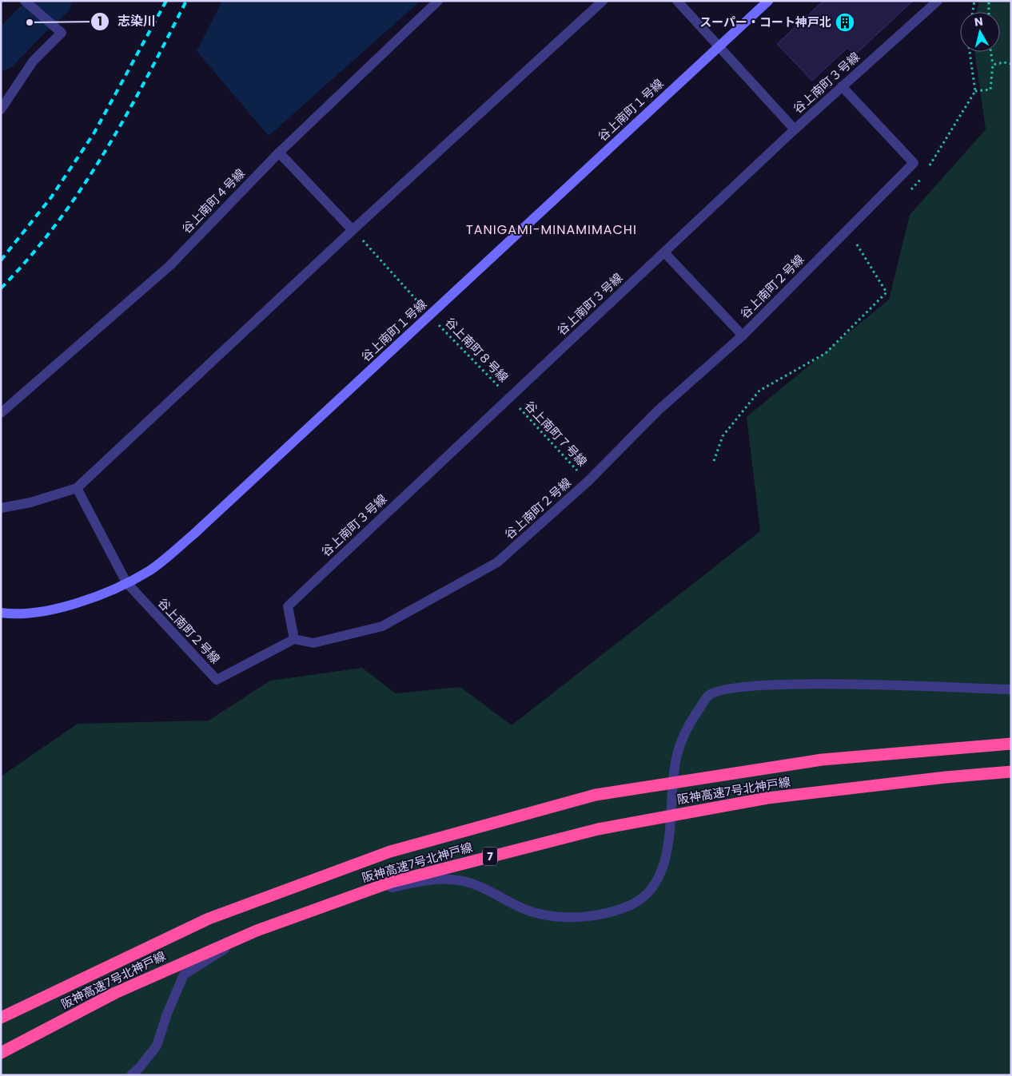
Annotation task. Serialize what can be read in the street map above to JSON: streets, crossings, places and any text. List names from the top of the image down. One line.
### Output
{"streets":{"highway":["阪神高速7号北神戸線","7"],"street":["谷上南町３号線","谷上南町１号線","谷上南町４号線","谷上南町２号線"],"path":["谷上南町８号線","谷上南町７号線"]},"crossings":[["谷上南町３号線","谷上南町２号線"],["谷上南町３号線","谷上南町８号線"],["谷上南町３号線","谷上南町７号線"],["谷上南町１号線","谷上南町２号線"],["谷上南町１号線","谷上南町８号線"],["谷上南町２号線","谷上南町７号線"],["谷上南町８号線","谷上南町７号線"]],"districts":["TANIGAMI-MINAMIMACHI"],"places":{"other":["志染川"],"building":["スーパー・コート神戸北"]},"north":"top"}
